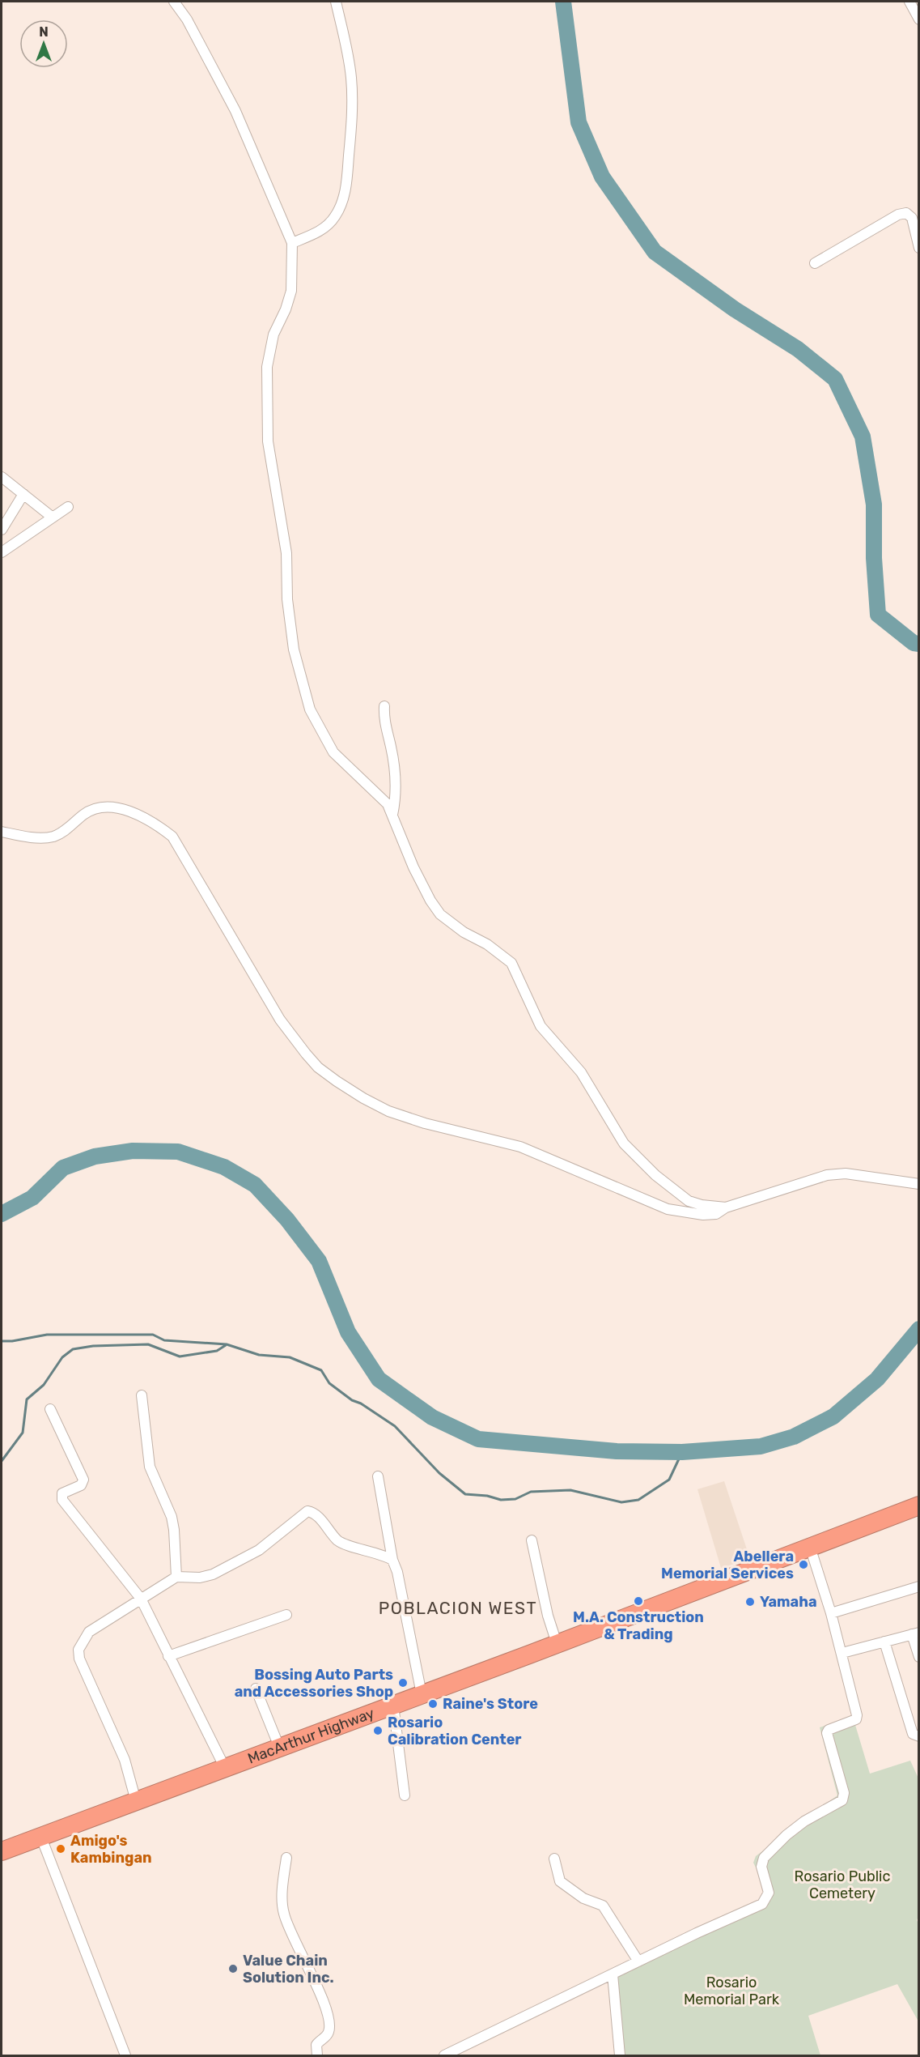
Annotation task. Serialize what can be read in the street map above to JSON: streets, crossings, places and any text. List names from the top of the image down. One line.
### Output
{"streets":{"highway":["MacArthur Highway"]},"districts":["POBLACION WEST"],"parks":["Rosario Public Cemetery","Rosario Memorial Park"],"places":["Abellera Memorial Services","M.A. Construction & Trading","Yamaha","Bossing Auto Parts and Accessories Shop","Raine's Store","Rosario Calibration Center","Amigo's Kambingan","Value Chain Solution Inc."],"north":"top"}
